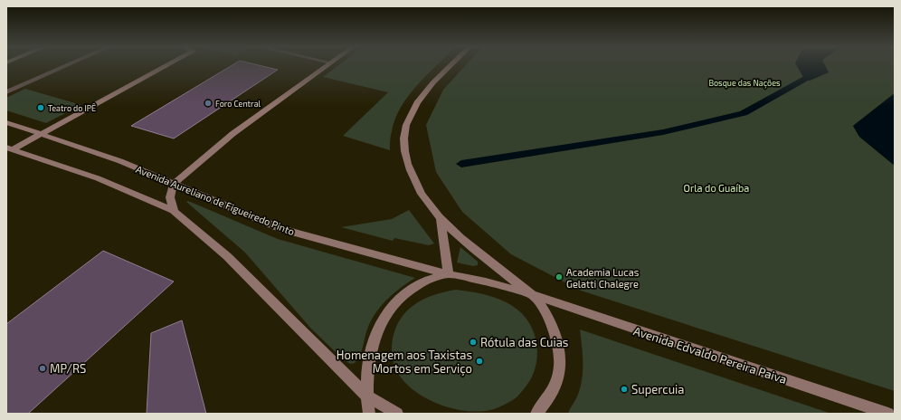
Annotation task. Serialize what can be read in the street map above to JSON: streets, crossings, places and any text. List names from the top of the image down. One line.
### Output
{"streets":{"main road":["Avenida Aureliano de Figueiredo Pinto","Avenida Edvaldo Pereira Paiva"]},"crossings":[["Avenida Aureliano de Figueiredo Pinto","Avenida Edvaldo Pereira Paiva"]],"parks":["Bosque das Nações","Orla do Guaíba"],"places":["Foro Central","Teatro do IPÊ","Academia Lucas Gelatti Chalegre","Rótula das Cuias","Homenagem aos Taxistas Mortos em Serviço","MP/RS","Supercuia"]}
